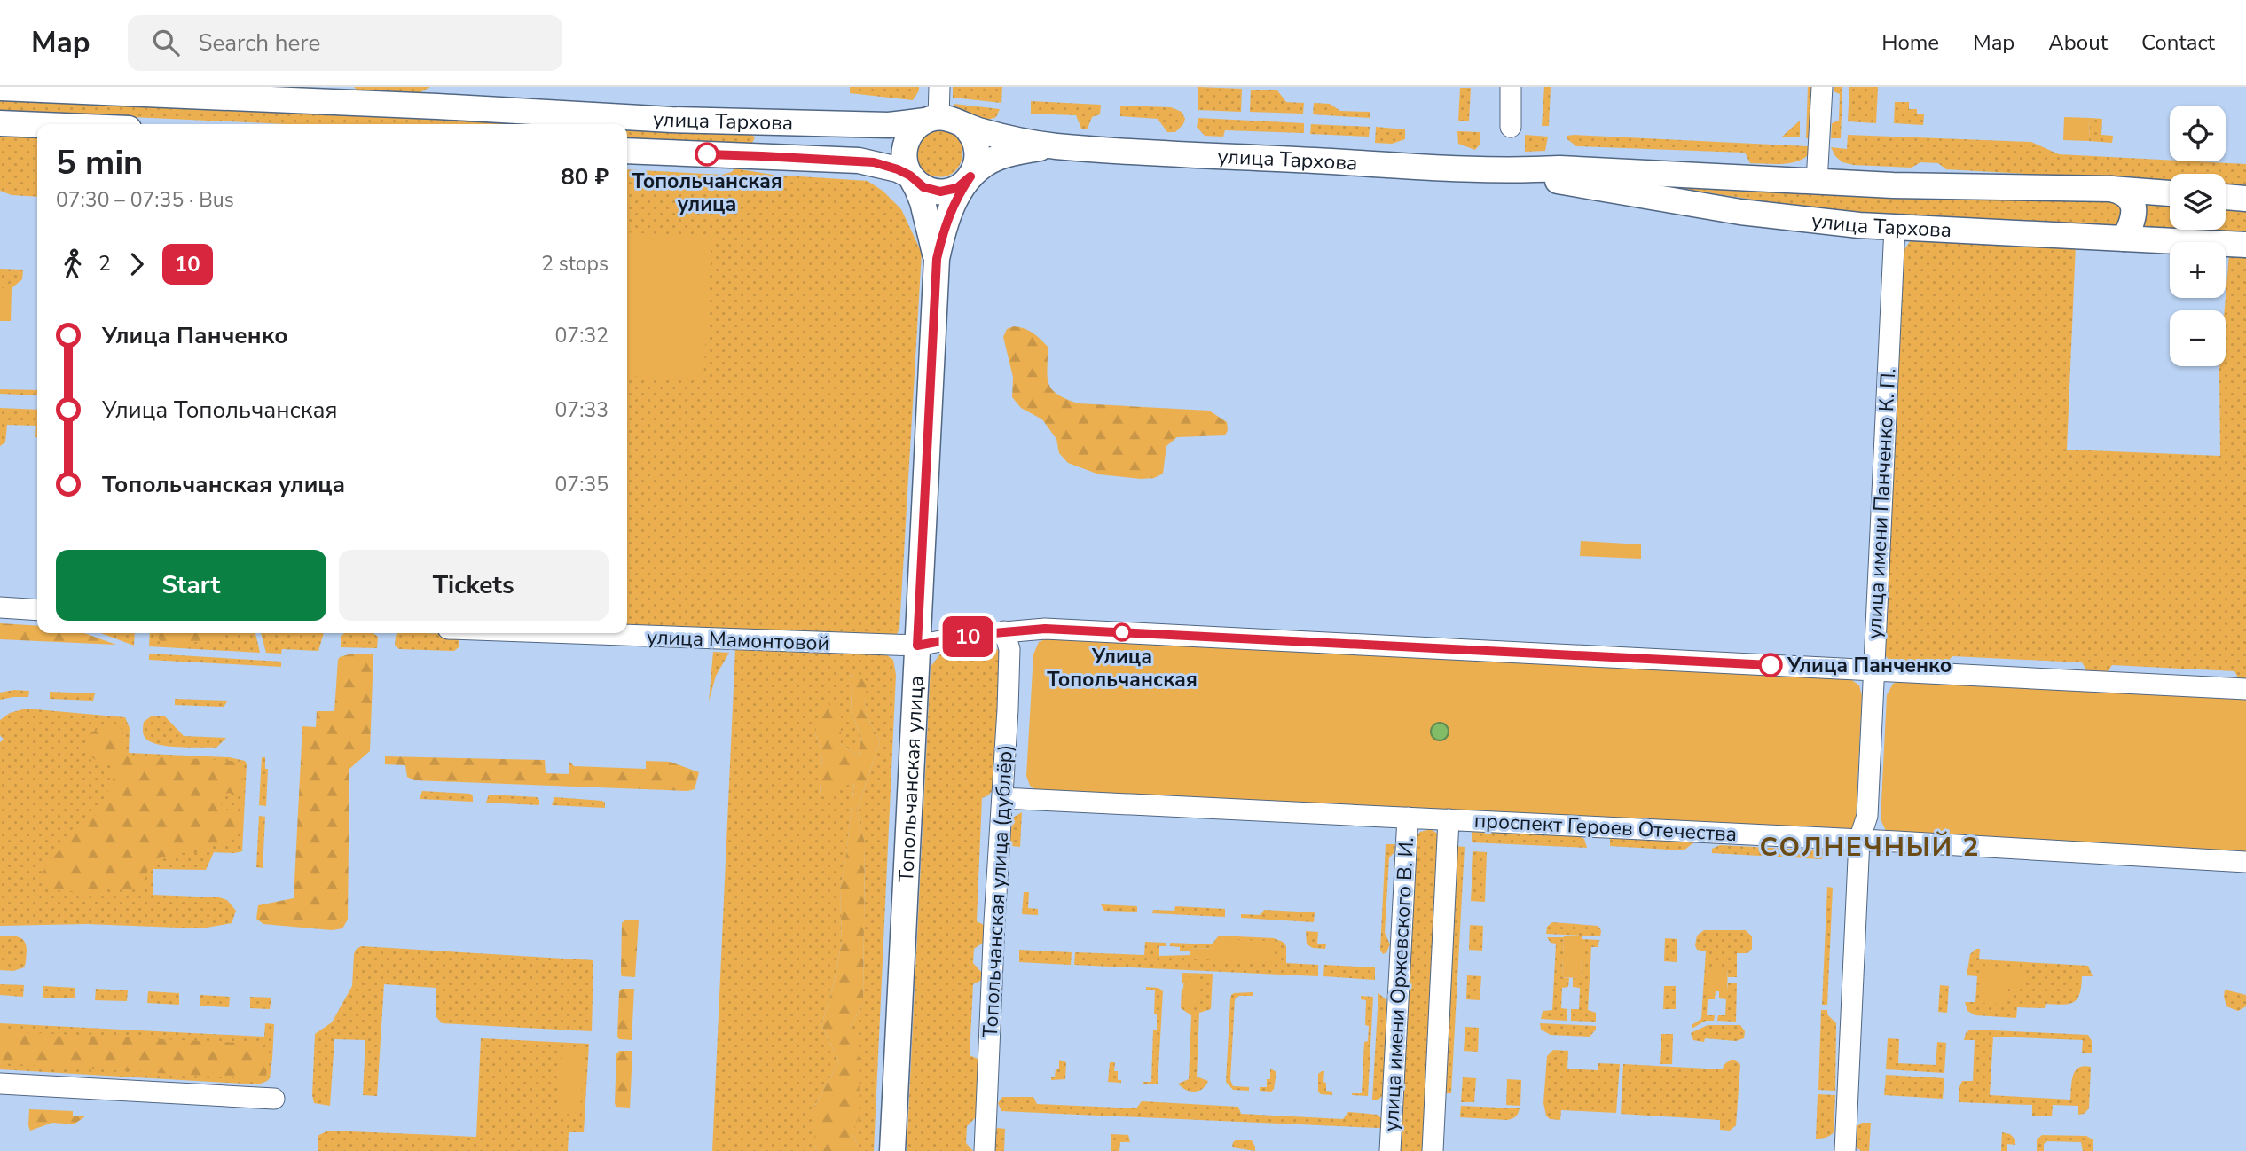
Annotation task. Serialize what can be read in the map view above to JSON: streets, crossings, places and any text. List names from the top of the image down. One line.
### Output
{"streets":{"main road":["улица Тархова","Топольчанская улица"],"street":["улица имени Панченко К. П.","улица Мамонтовой","проспект Героев Отечества","Топольчанская улица (дублёр)","улица имени Оржевского В. И."]},"crossings":[["улица Тархова","улица имени Панченко К. П."],["улица Тархова","Топольчанская улица"],["улица имени Панченко К. П.","проспект Героев Отечества"],["улица Мамонтовой","Топольчанская улица"],["проспект Героев Отечества","Топольчанская улица (дублёр)"],["проспект Героев Отечества","улица имени Оржевского В. И."]],"districts":["СОЛНЕЧНЫЙ 2"],"places":["Топольчанская улица","Улица Топольчанская","Улица Панченко"],"lines":["bus line 10"],"page":{"header":"Map","search":"Search here","nav":["Home","Map","About","Contact"],"on_map":"10","map_buttons":["+","−"],"heading":["5 min","07:30 – 07:35 · Bus","80 ₽"],"legs":["2","10","2 stops"],"list":[{"name":"Улица Панченко","value":"07:32"},{"name":"Улица Топольчанская","value":"07:33"},{"name":"Топольчанская улица","value":"07:35"}],"buttons":["Start","Tickets"]}}
